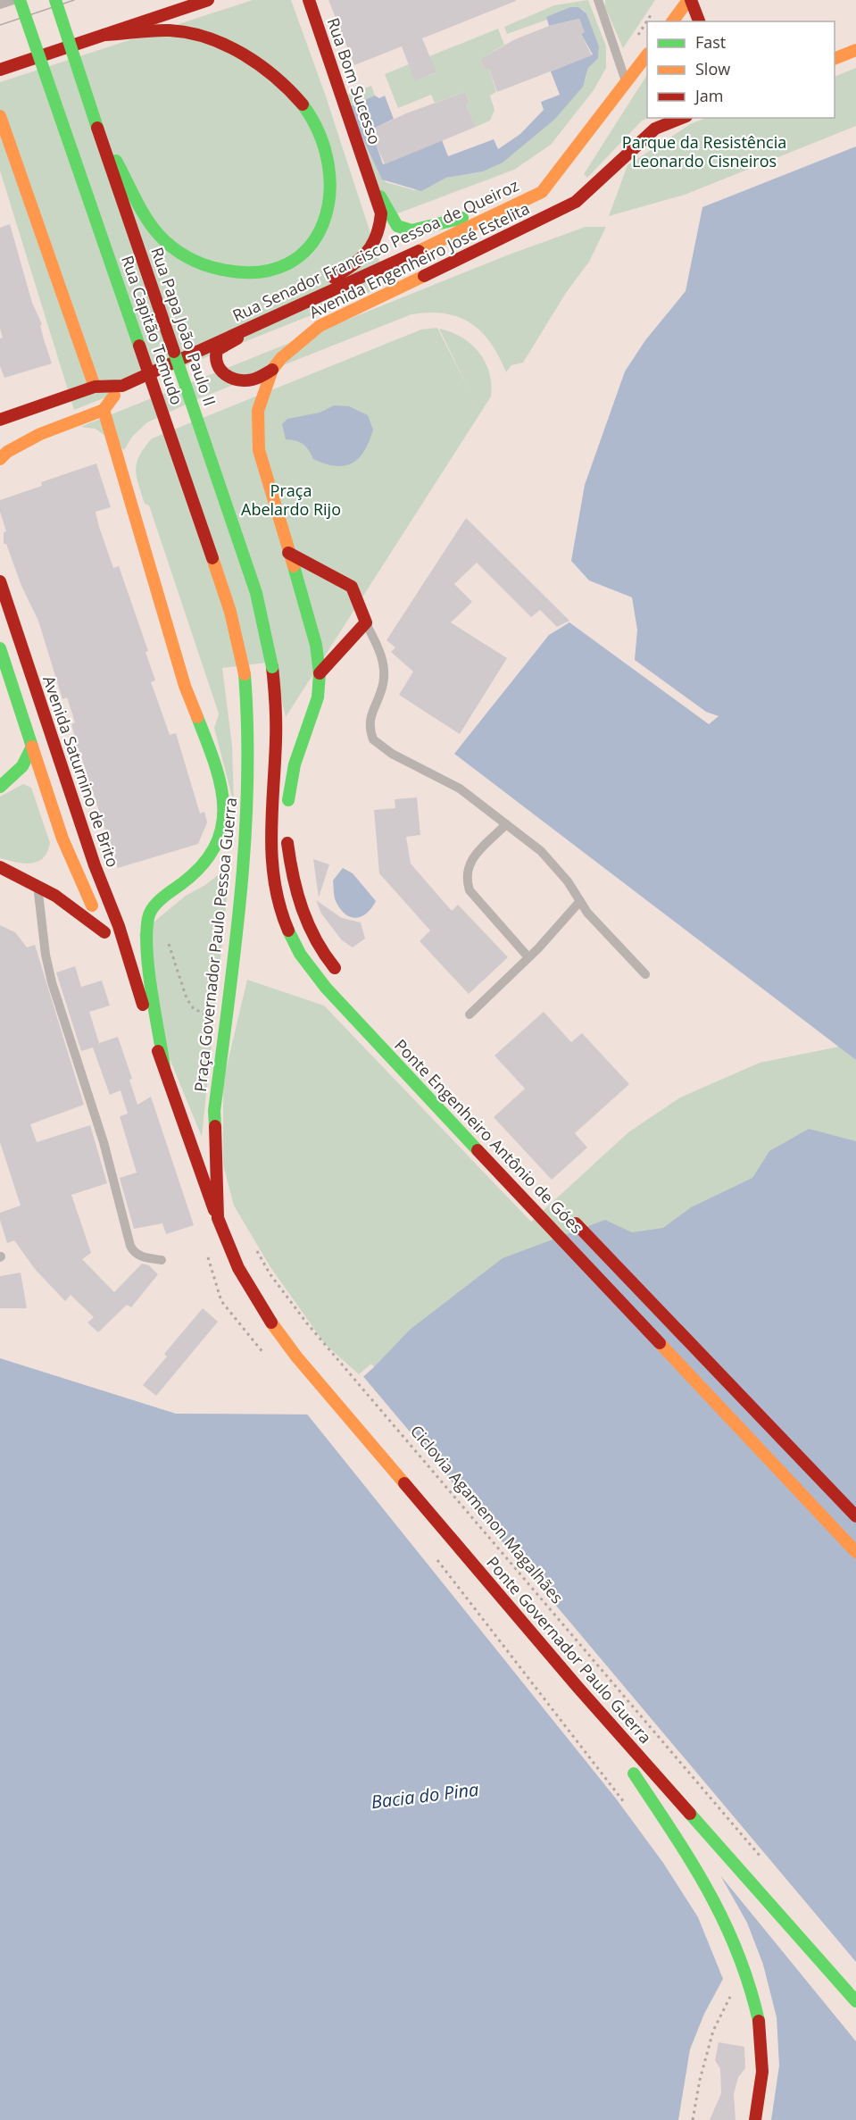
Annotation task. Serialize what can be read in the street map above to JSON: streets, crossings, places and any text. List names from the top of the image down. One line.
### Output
{"streets":{"main road":["Rua Bom Sucesso","Rua Senador Francisco Pessoa de Queiroz","Avenida Engenheiro José Estelita","Rua Papa João Paulo II","Rua Capitão Temudo","Avenida Saturnino de Brito","Praça Governador Paulo Pessoa Guerra","Ponte Engenheiro Antônio de Góes","Ponte Governador Paulo Guerra"],"path":["Ciclovia Agamenon Magalhães"]},"crossings":[["Rua Bom Sucesso","Rua Senador Francisco Pessoa de Queiroz"],["Avenida Engenheiro José Estelita","Ponte Engenheiro Antônio de Góes"],["Rua Papa João Paulo II","Ponte Engenheiro Antônio de Góes"],["Rua Capitão Temudo","Praça Governador Paulo Pessoa Guerra"],["Avenida Saturnino de Brito","Praça Governador Paulo Pessoa Guerra"],["Avenida Saturnino de Brito","Ponte Governador Paulo Guerra"]],"water":["Bacia do Pina"],"parks":["Parque da Resistência Leonardo Cisneiros","Praça Abelardo Rijo"],"legend":["Fast","Slow","Jam"]}
